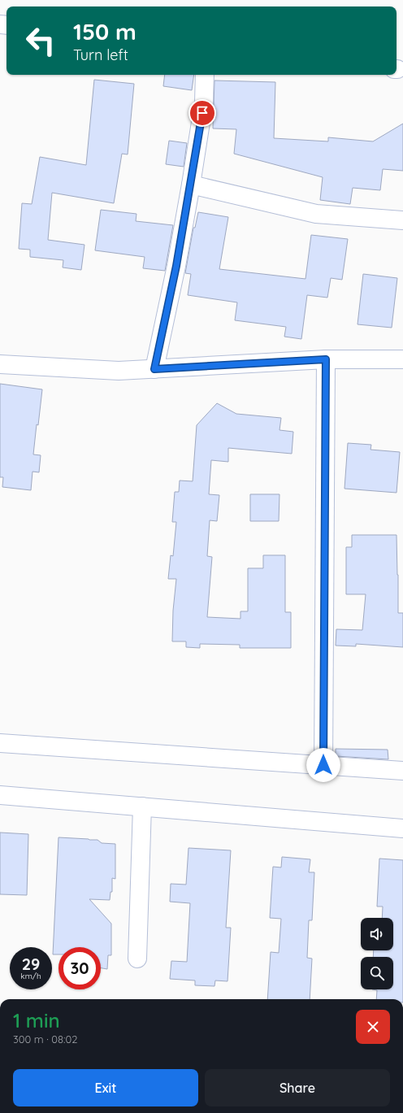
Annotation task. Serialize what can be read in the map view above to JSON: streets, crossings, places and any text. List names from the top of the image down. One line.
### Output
{"page":{"turn":["150 m","Turn left"],"speed":"29 km/h","limit":"30","heading":["1 min","300 m · 08:02"],"buttons":["Exit","Share"]}}
